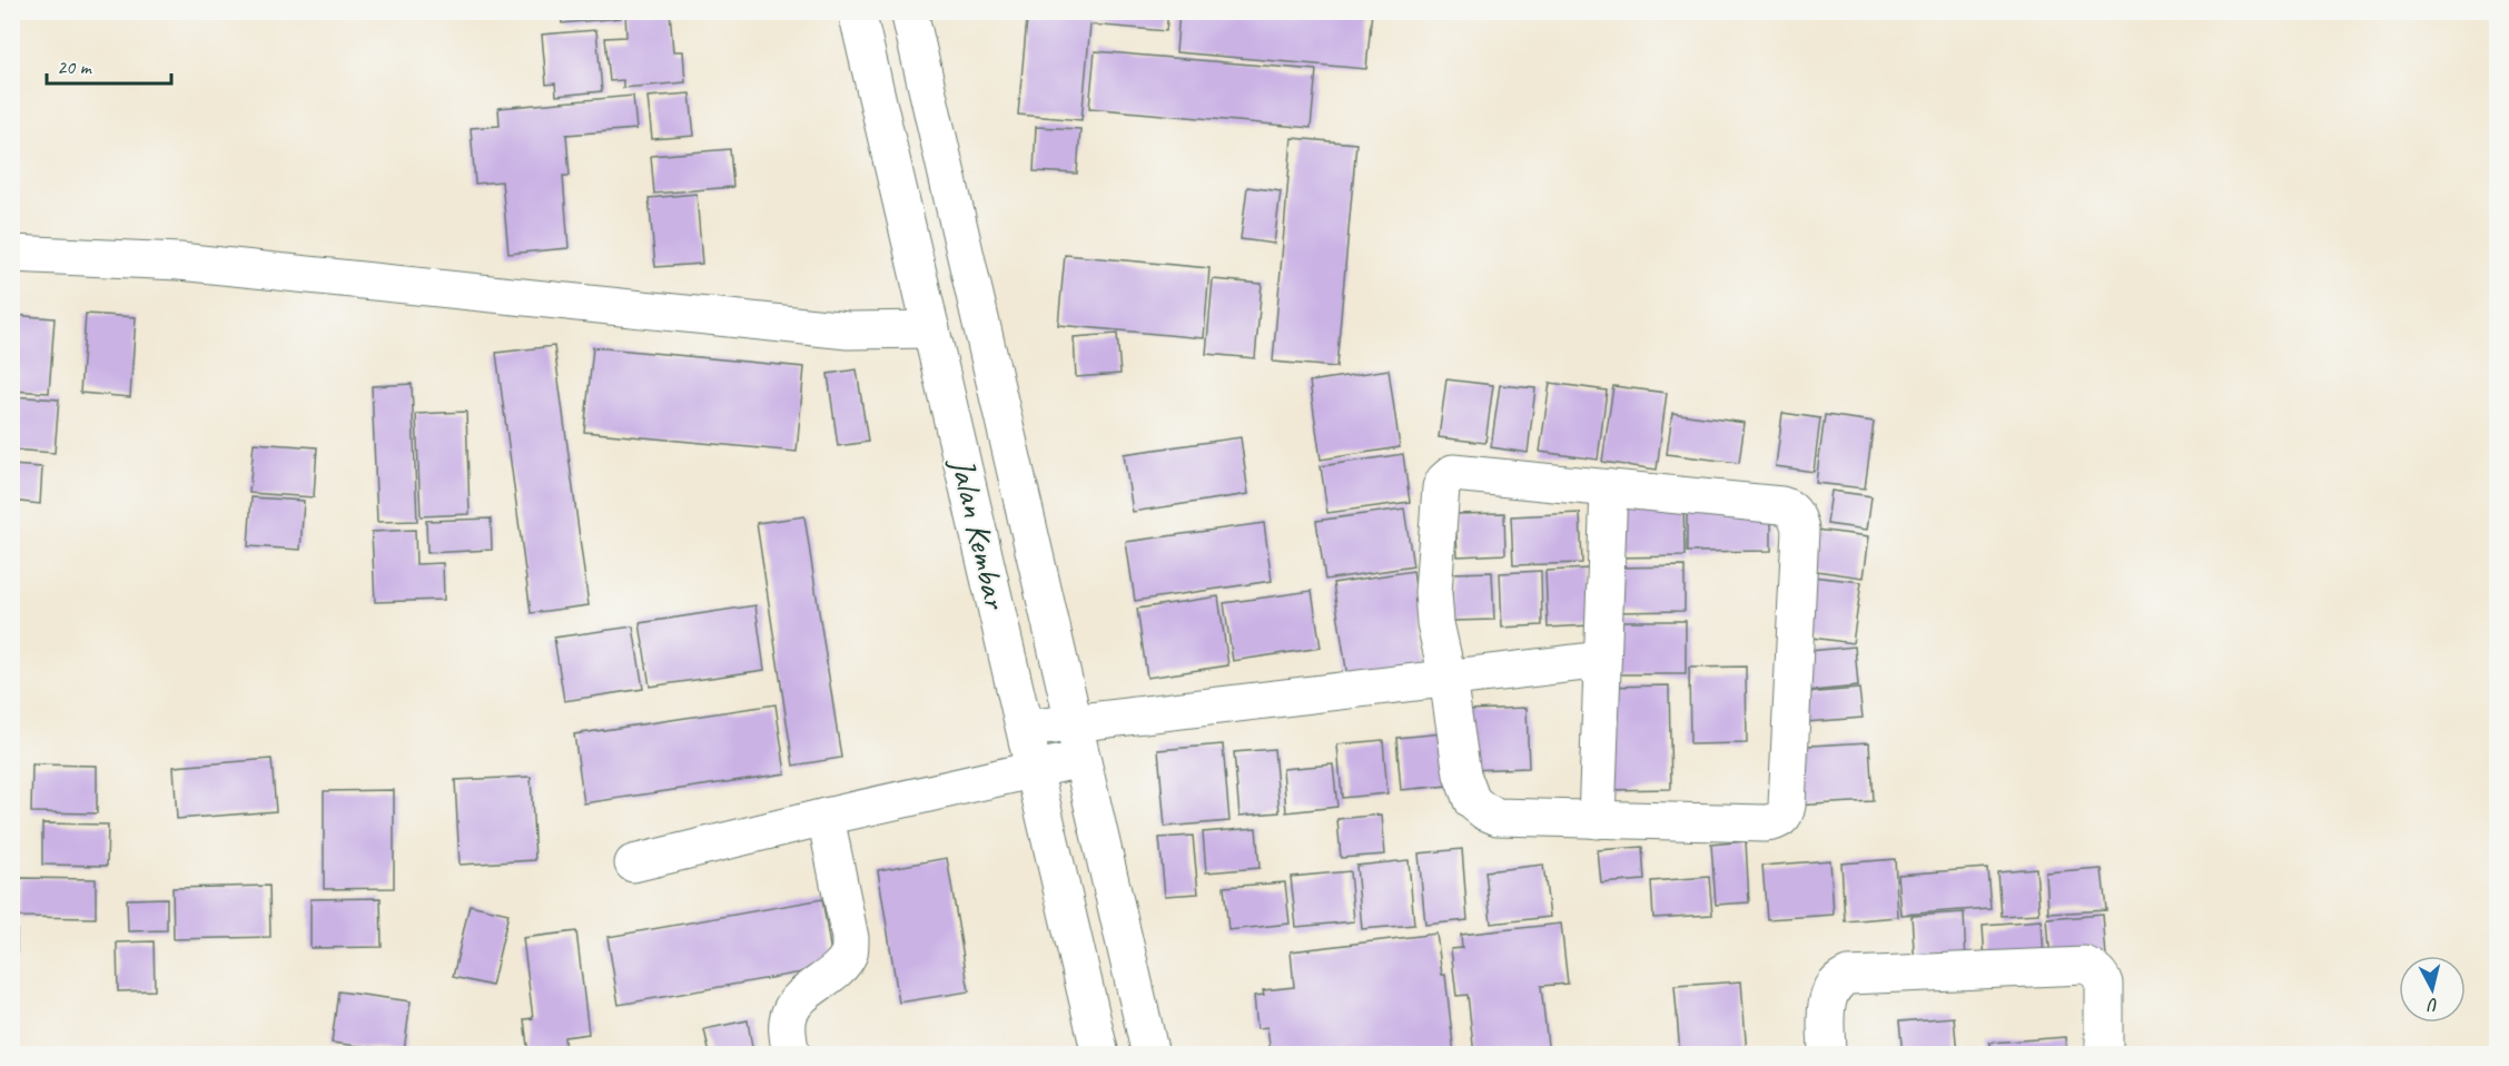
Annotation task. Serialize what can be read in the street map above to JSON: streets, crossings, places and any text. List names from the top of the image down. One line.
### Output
{"streets":{"street":["Jalan Kembar"]},"scale_bar":"20 m","north":"bottom"}
